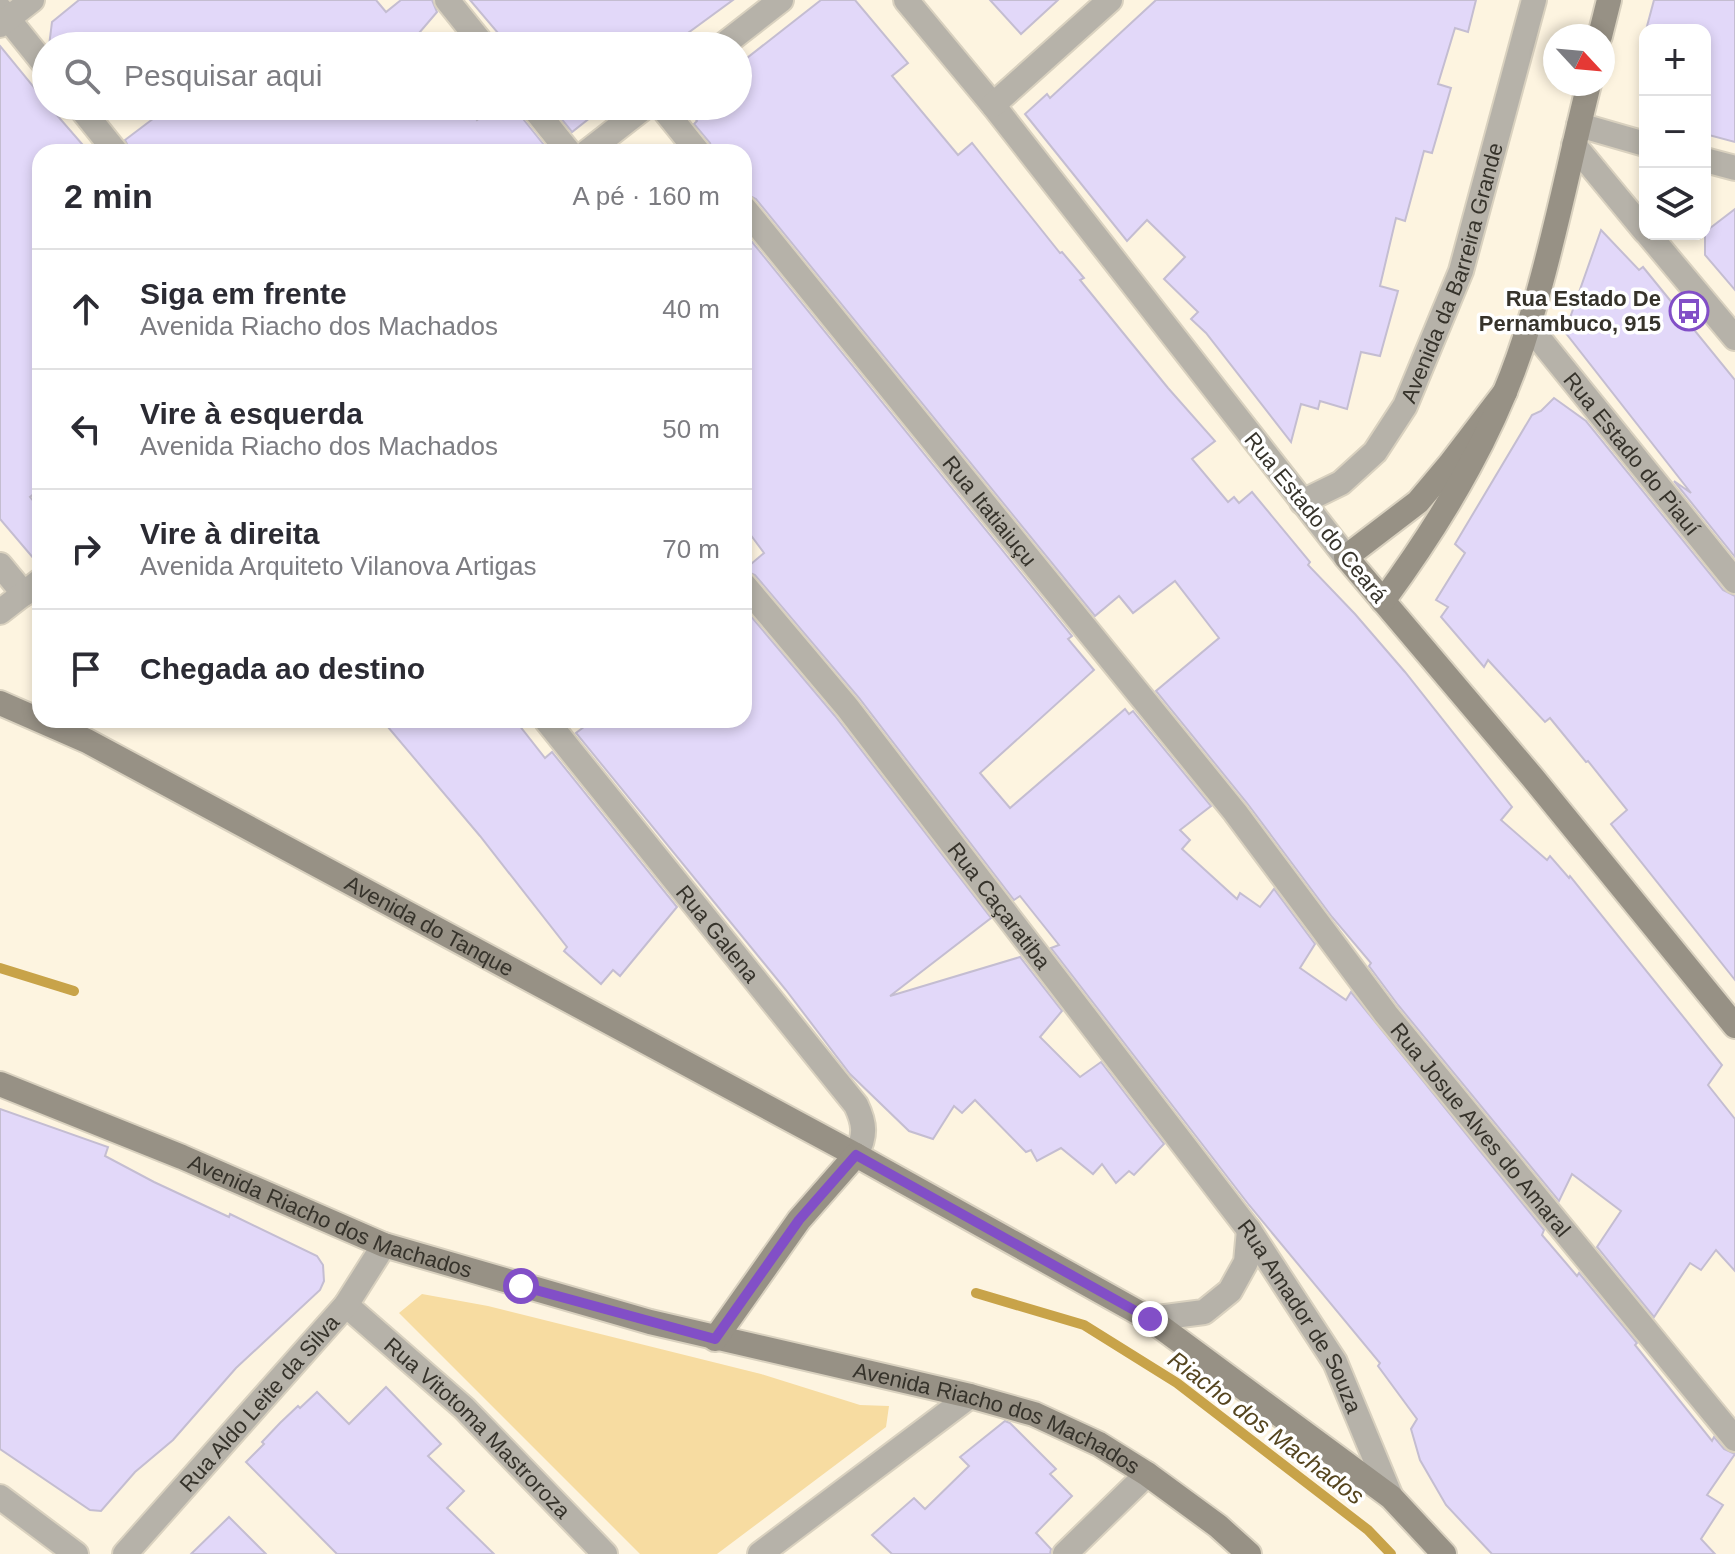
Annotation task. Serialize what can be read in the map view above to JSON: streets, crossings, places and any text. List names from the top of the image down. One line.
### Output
{"streets":{"main road":["Rua Estado do Ceará","Avenida do Tanque","Avenida Riacho dos Machados"],"street":["Avenida da Barreira Grande","Rua Estado do Piauí","Rua Itatiaiuçu","Rua Caçaratiba","Rua Galena","Rua Josue Alves do Amaral","Rua Amador de Souza","Rua Aldo Leite da Silva","Rua Vitotoma Mastroroza"]},"crossings":[["Avenida da Barreira Grande","Rua Estado do Ceará"],["Rua Itatiaiuçu","Rua Josue Alves do Amaral"],["Rua Caçaratiba","Rua Amador de Souza"],["Avenida do Tanque","Rua Galena"],["Avenida do Tanque","Rua Amador de Souza"],["Avenida Riacho dos Machados","Rua Aldo Leite da Silva"],["Rua Aldo Leite da Silva","Rua Vitotoma Mastroroza"]],"water":["Riacho dos Machados"],"places":{"bus stop":["Rua Estado De Pernambuco, 915"]},"north":"bottom right","page":{"map_buttons":["+","−"],"search":"Pesquisar aqui","heading":["2 min","A pé · 160 m"],"list":[["Siga em frente","Avenida Riacho dos Machados","40 m"],["Vire à esquerda","Avenida Riacho dos Machados","50 m"],["Vire à direita","Avenida Arquiteto Vilanova Artigas","70 m"],"Chegada ao destino"]}}
